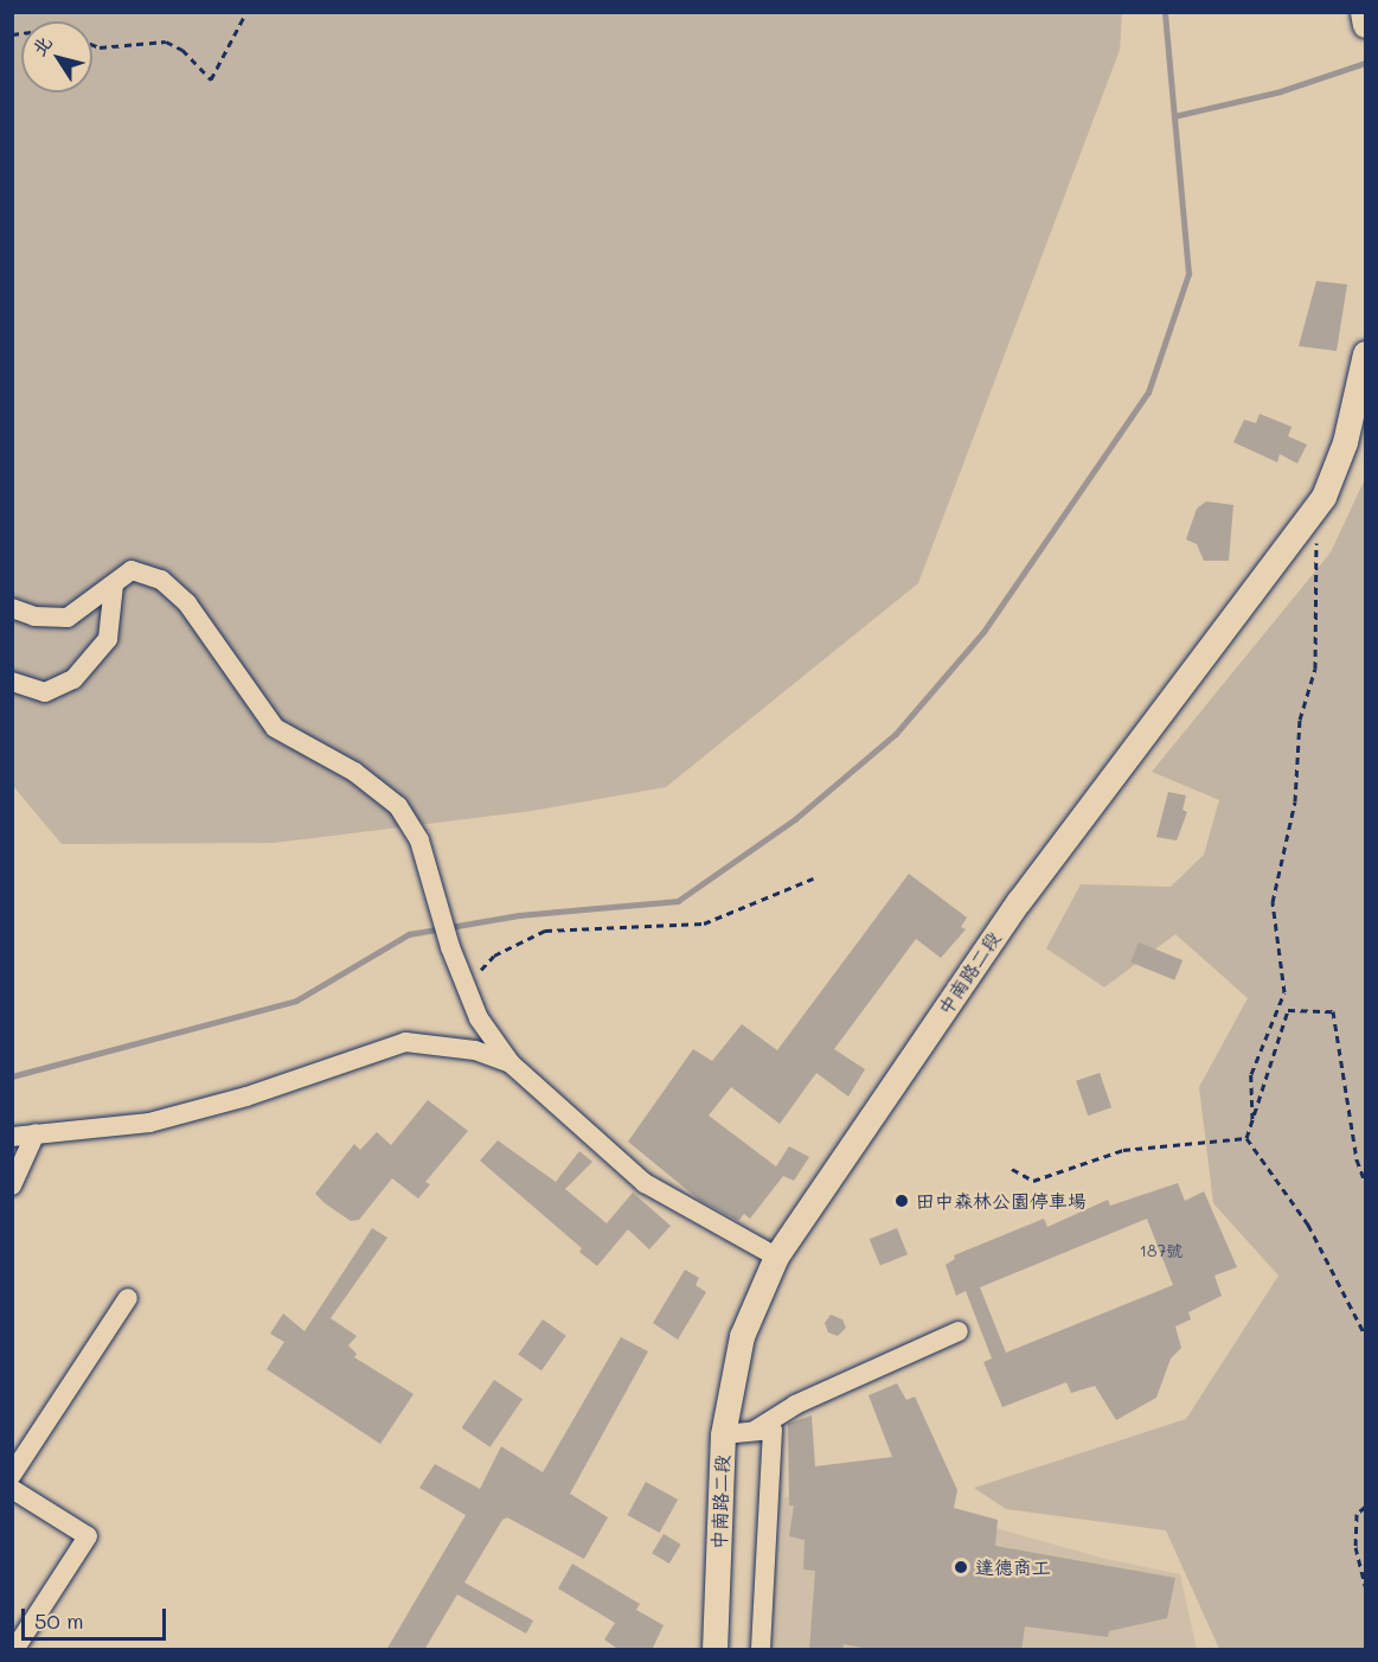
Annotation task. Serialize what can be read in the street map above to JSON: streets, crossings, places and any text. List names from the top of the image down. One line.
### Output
{"streets":{"main road":["中南路二段"]},"places":["田中森林公園停車場","達德商工"],"house_numbers":["187號"],"scale_bar":"50 m","north":"top left"}
